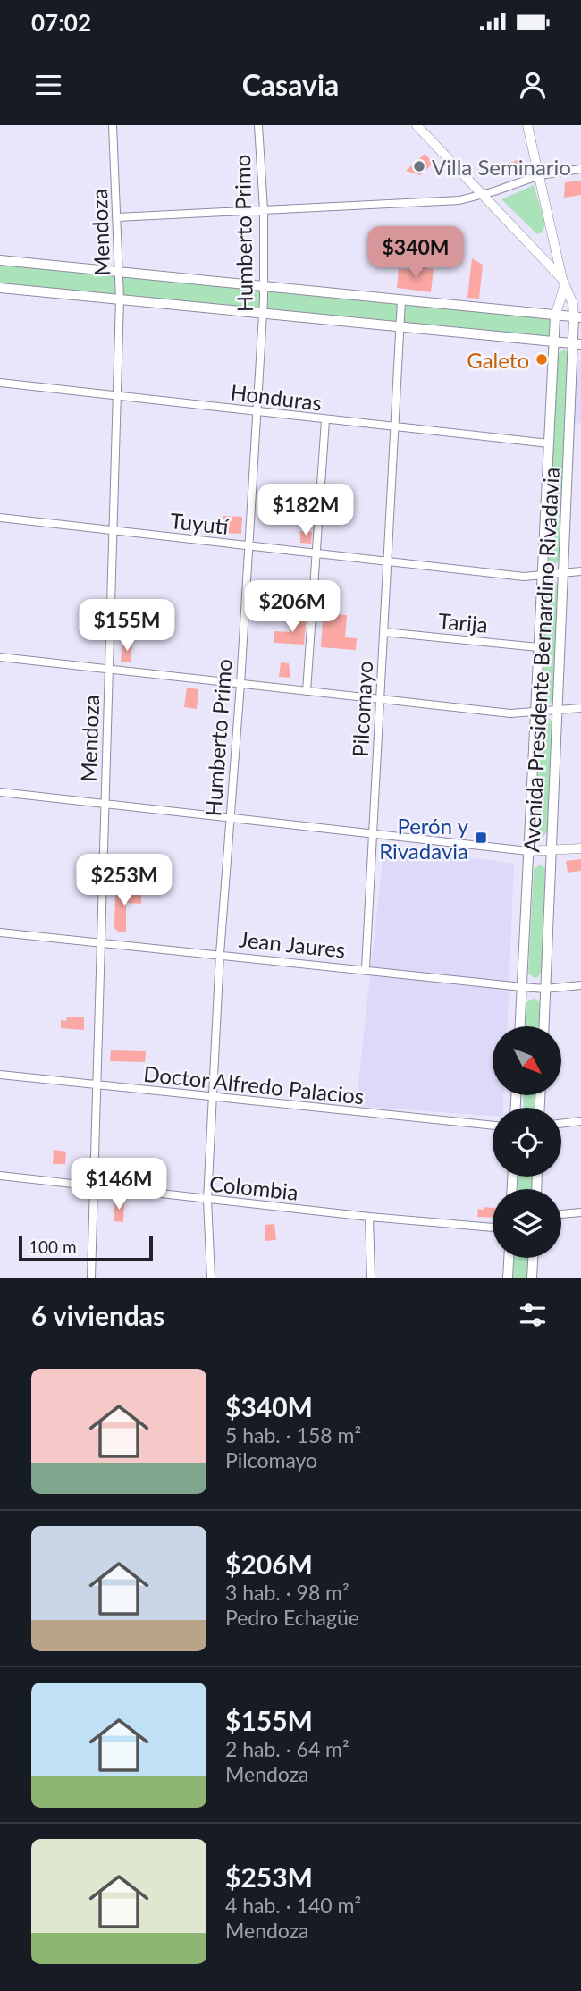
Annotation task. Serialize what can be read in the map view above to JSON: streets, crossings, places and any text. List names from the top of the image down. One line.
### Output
{"streets":{"main road":["Avenida Presidente Bernardino Rivadavia"],"street":["Mendoza","Humberto Primo","Honduras","Tuyutí","Tarija","Pilcomayo","Jean Jaures","Doctor Alfredo Palacios","Colombia"]},"crossings":[["Mendoza","Honduras"],["Mendoza","Tuyutí"],["Mendoza","Jean Jaures"],["Mendoza","Doctor Alfredo Palacios"],["Mendoza","Colombia"],["Humberto Primo","Honduras"],["Humberto Primo","Tuyutí"],["Humberto Primo","Jean Jaures"],["Humberto Primo","Doctor Alfredo Palacios"],["Humberto Primo","Colombia"],["Honduras","Avenida Presidente Bernardino Rivadavia"],["Honduras","Pilcomayo"],["Tuyutí","Avenida Presidente Bernardino Rivadavia"],["Tuyutí","Pilcomayo"],["Tarija","Avenida Presidente Bernardino Rivadavia"],["Tarija","Pilcomayo"],["Avenida Presidente Bernardino Rivadavia","Jean Jaures"],["Pilcomayo","Jean Jaures"]],"places":{"other":["Villa Seminario","Galeto"],"transit":["Perón y Rivadavia"]},"scale_bar":"100 m","north":"bottom right","page":{"status":"07:02","header":"Casavia","price":["$340M","$182M","$206M","$155M","$253M","$146M"],"scale":"100 m","heading":"6 viviendas","list":[{"name":"$340M","note":"5 hab. · 158 m² · Pilcomayo"},{"name":"$206M","note":"3 hab. · 98 m² · Pedro Echagüe"},{"name":"$155M","note":"2 hab. · 64 m² · Mendoza"},{"name":"$253M","note":"4 hab. · 140 m² · Mendoza"}]}}
